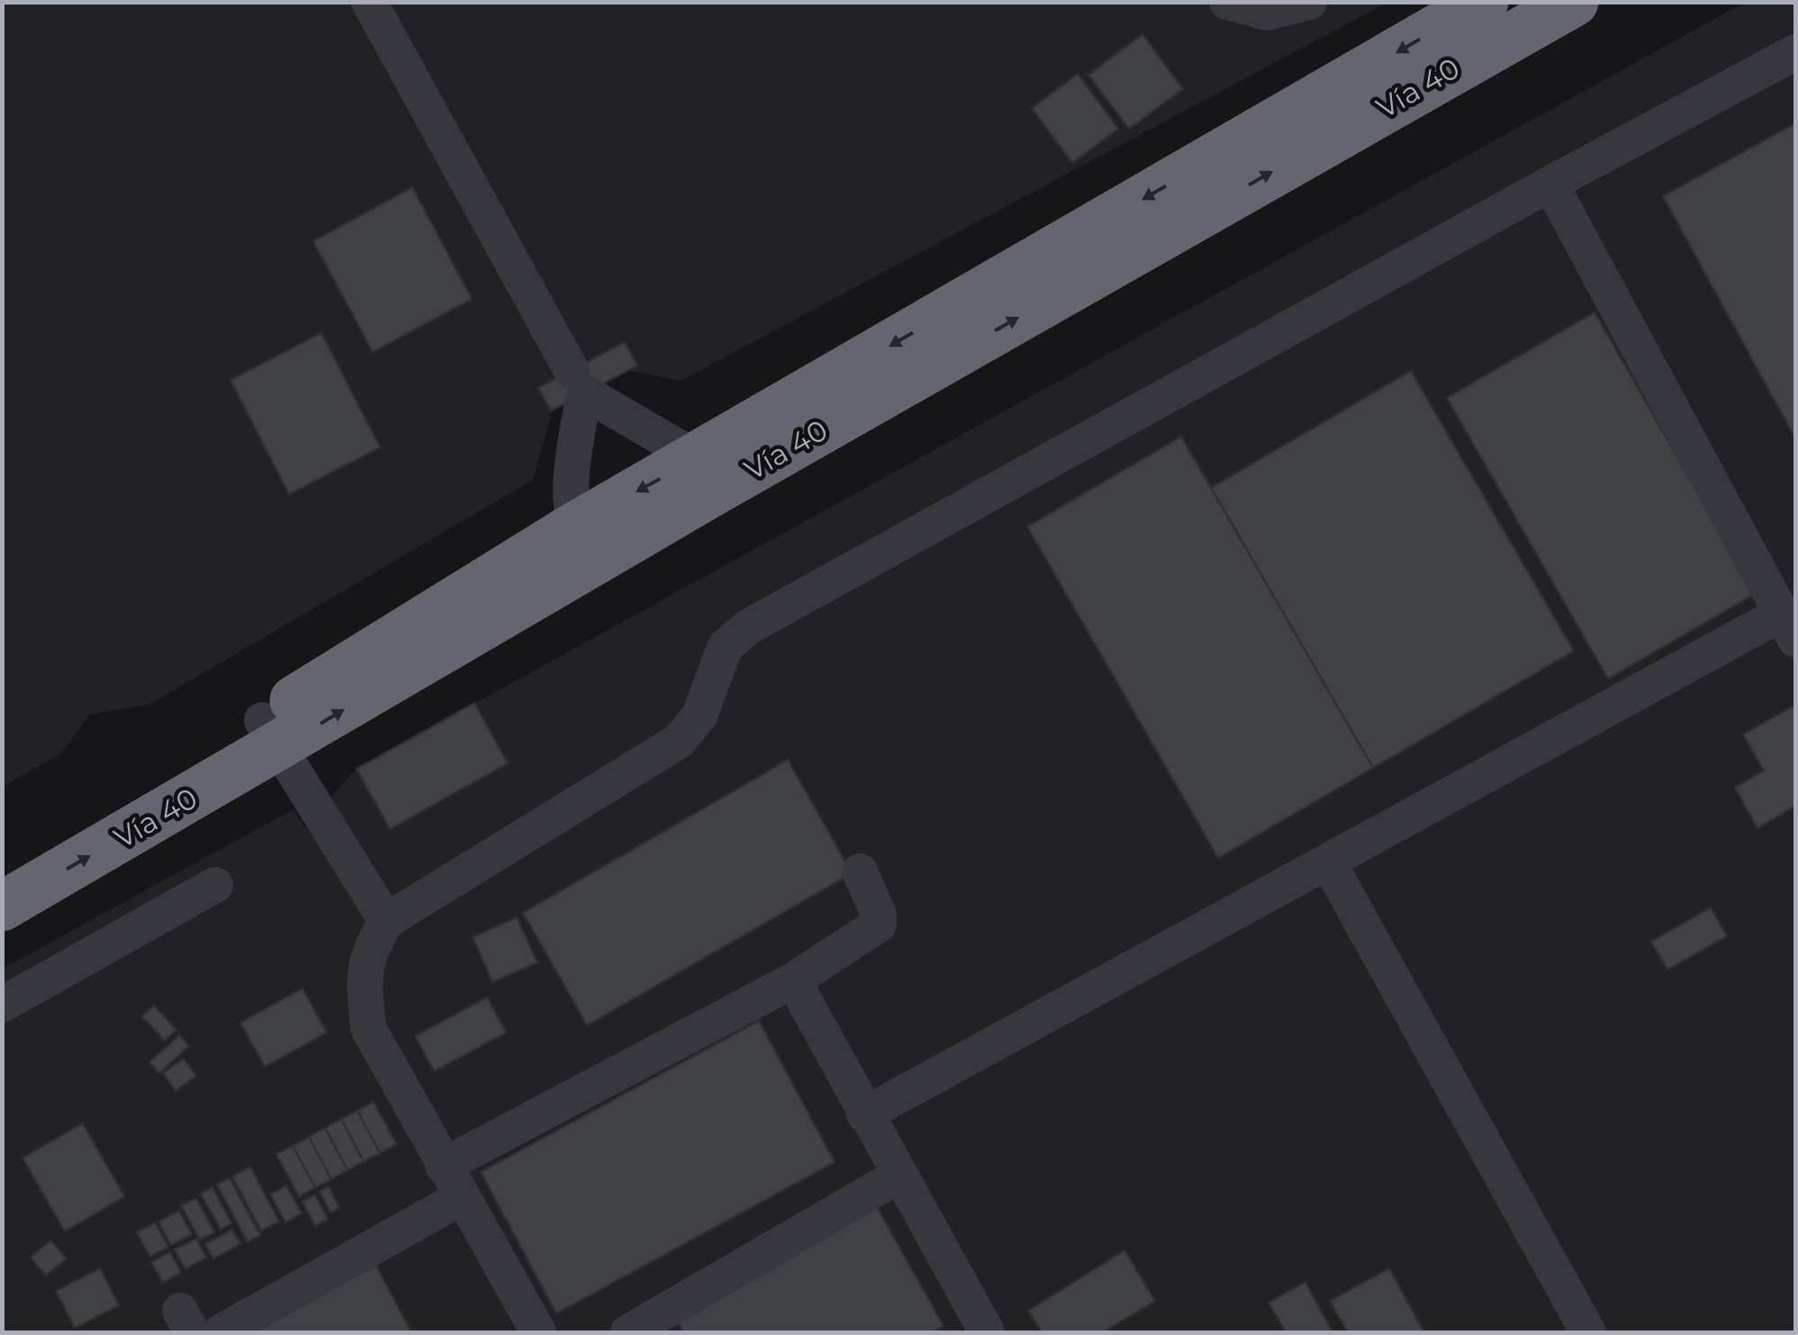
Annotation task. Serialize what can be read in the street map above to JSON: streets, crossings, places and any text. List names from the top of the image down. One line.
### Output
{"streets":{"highway":["Vía 40"]}}
